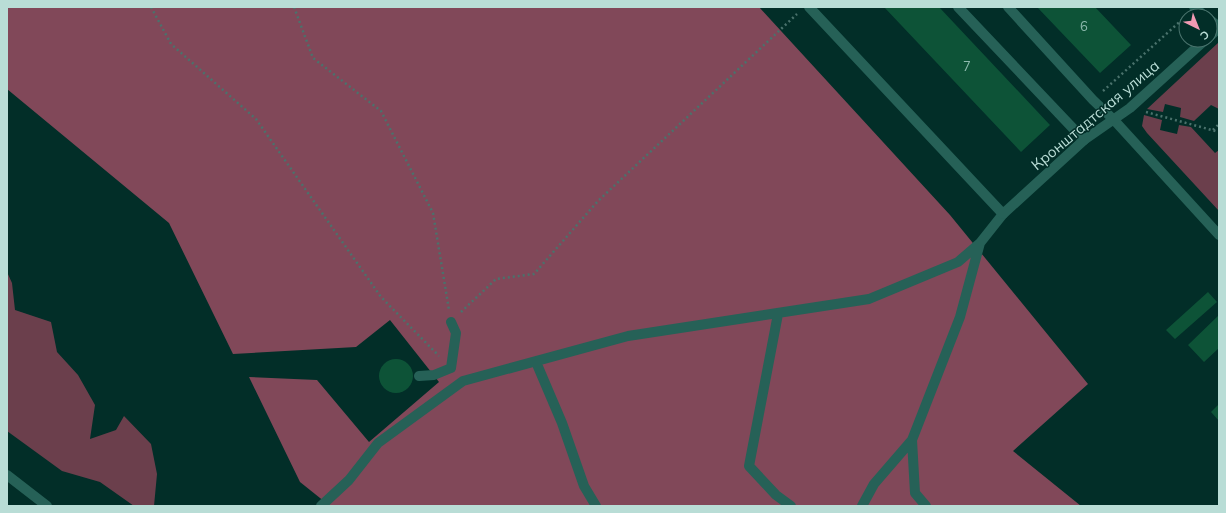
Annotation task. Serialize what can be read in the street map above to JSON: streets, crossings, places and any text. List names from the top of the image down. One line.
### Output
{"streets":{"street":["Кронштадтская улица"]},"house_numbers":["6","7"],"north":"bottom right"}
